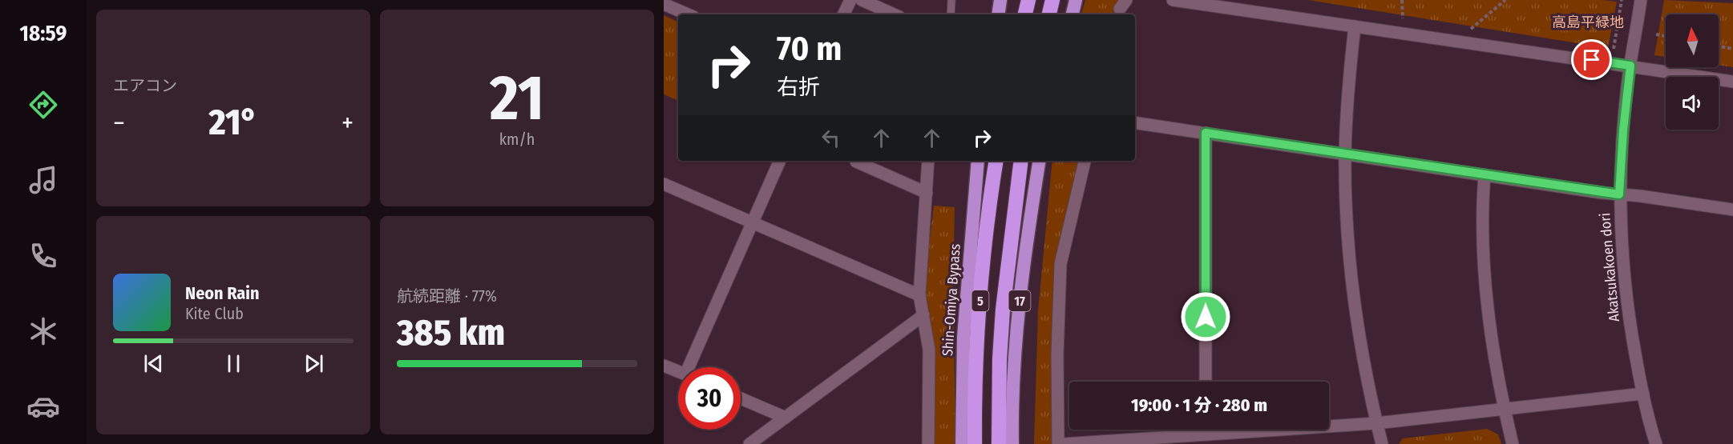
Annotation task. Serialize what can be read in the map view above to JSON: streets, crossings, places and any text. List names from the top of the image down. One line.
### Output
{"streets":{"highway":["Shin-Omiya Bypass","5","17"],"street":["Akatsukakoen dori"]},"parks":["高島平緑地"],"north":"top","page":{"tabs":"18:59","tile":["エアコン",["21","km/h"],["航続距離 · 77%","385 km"]],"turn":["70 m","右折"],"heat":["−","21°","+"],"song":["Neon Rain","Kite Club"],"limit":"30","trip":"19:00 · 1 分 · 280 m"}}
